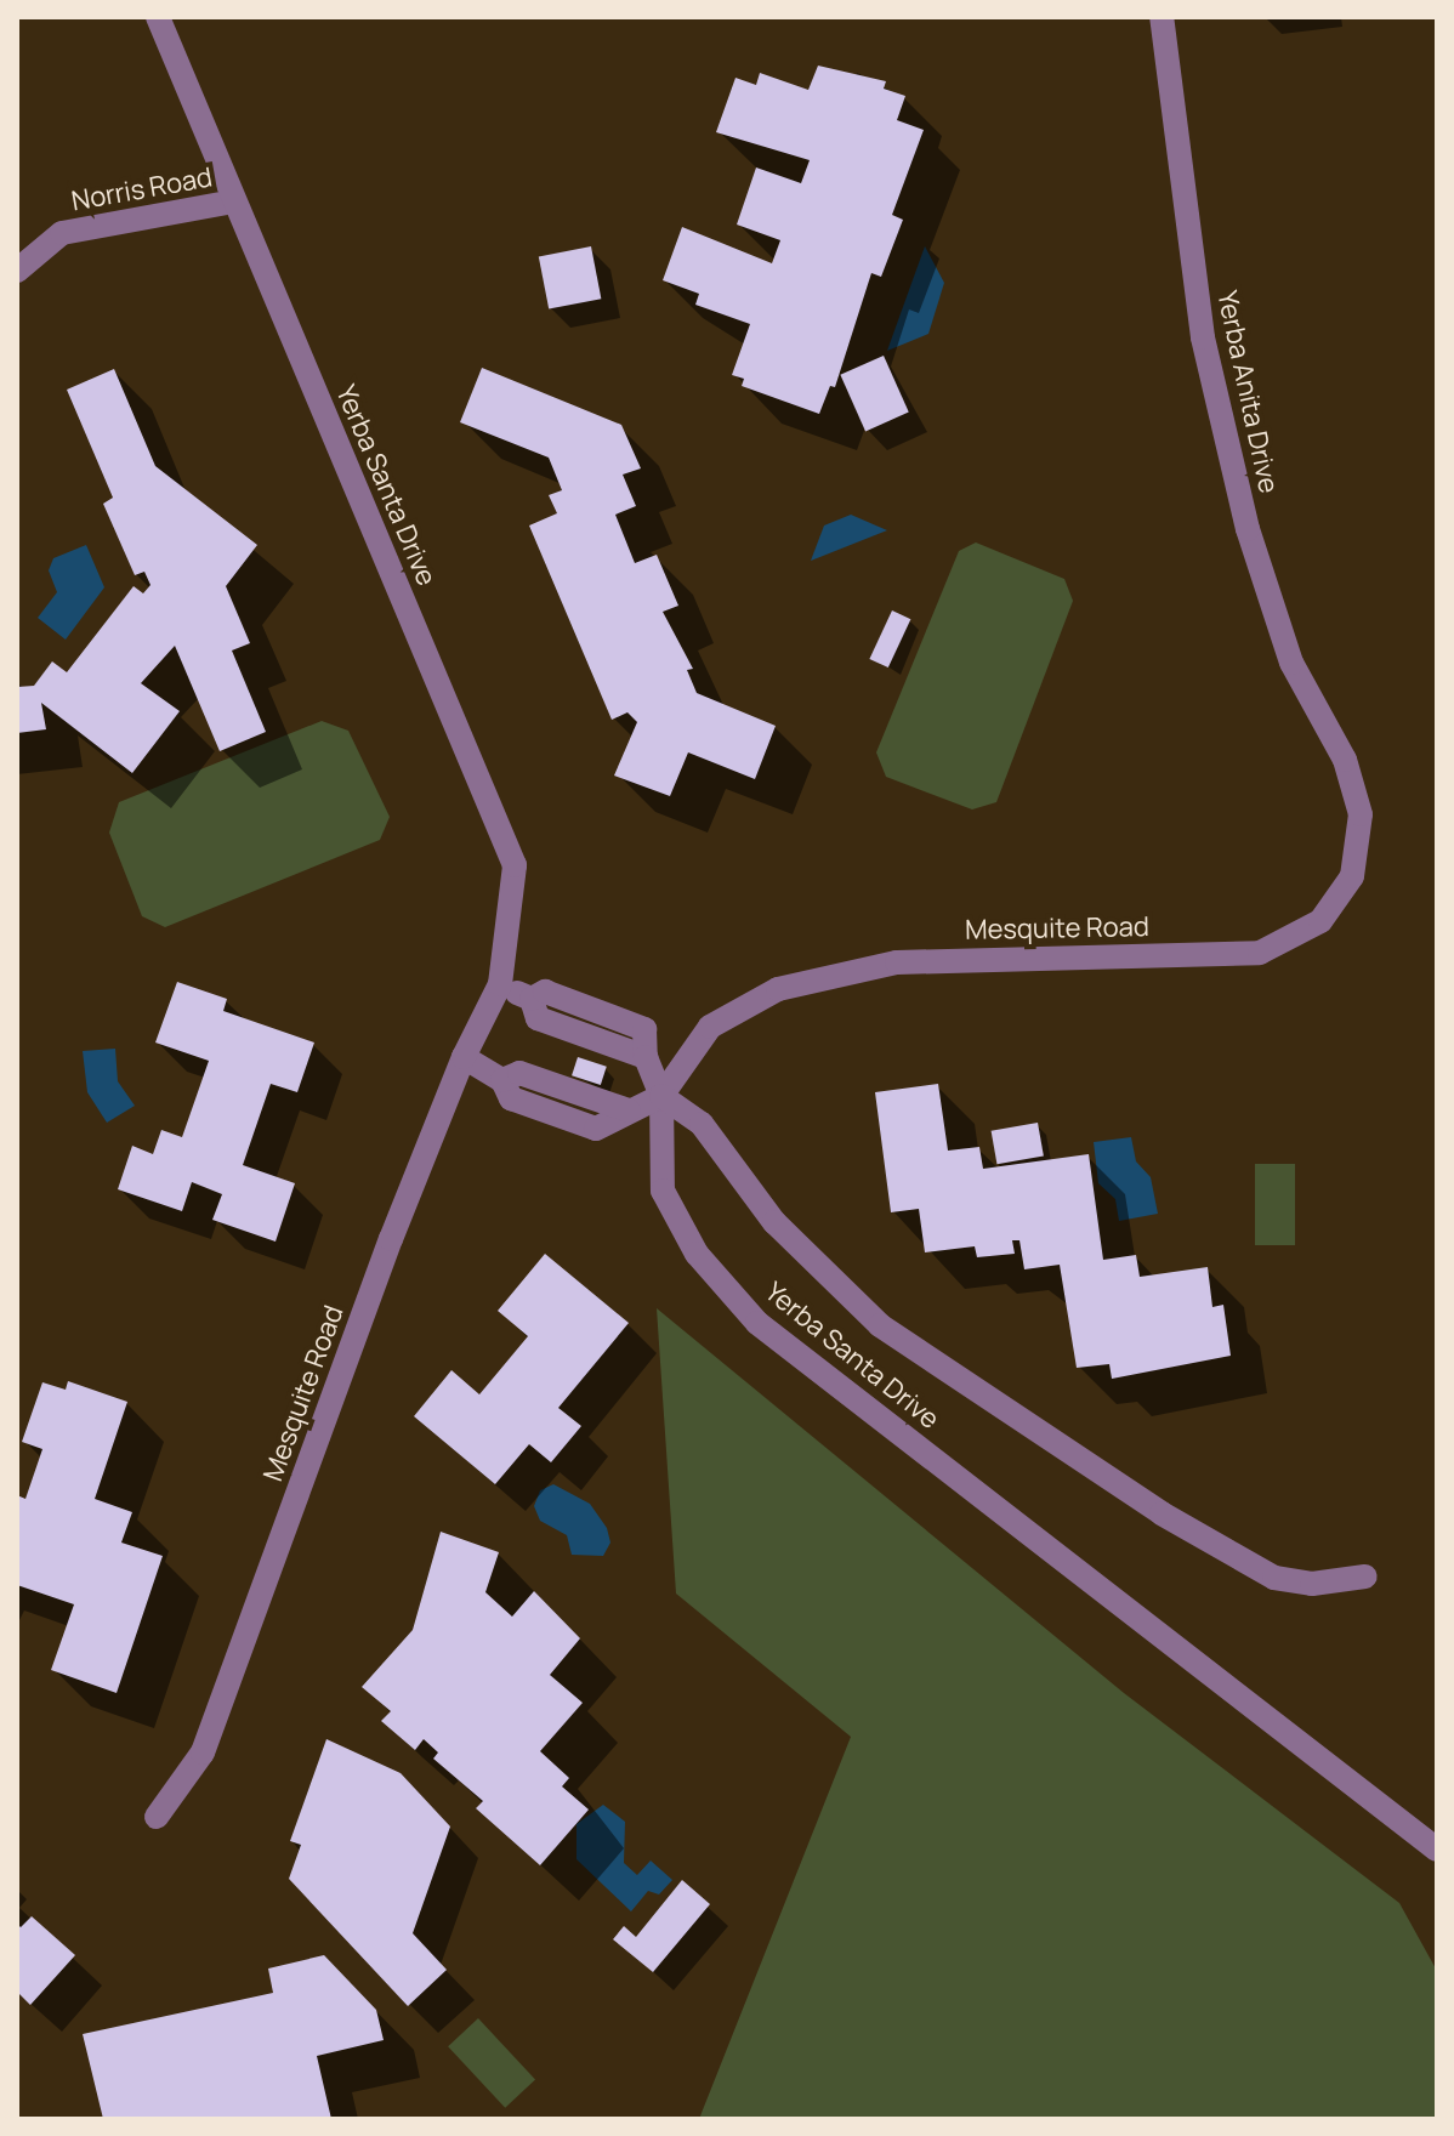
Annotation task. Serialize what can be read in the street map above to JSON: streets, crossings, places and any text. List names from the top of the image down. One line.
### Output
{"streets":{"street":["Norris Road","Yerba Anita Drive","Yerba Santa Drive","Mesquite Road"]},"crossings":[["Norris Road","Yerba Santa Drive"],["Yerba Anita Drive","Mesquite Road"],["Yerba Santa Drive","Mesquite Road"]]}
